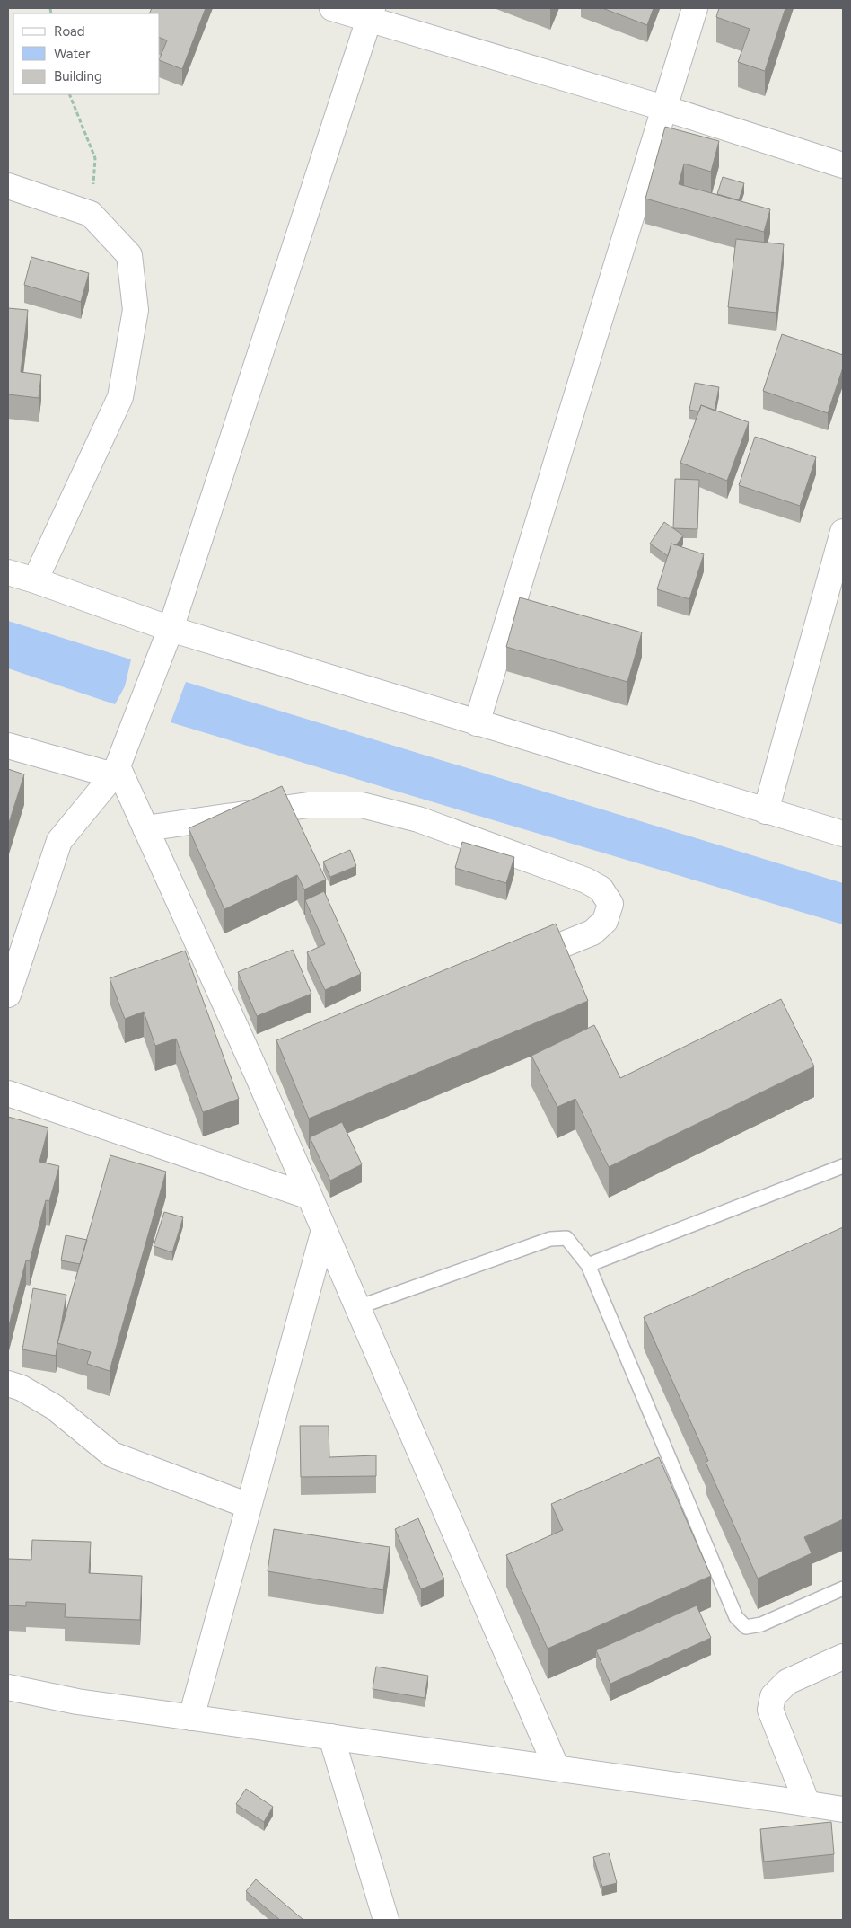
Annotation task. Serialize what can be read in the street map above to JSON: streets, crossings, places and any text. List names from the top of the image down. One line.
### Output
{"legend":["Road","Water","Building"]}
